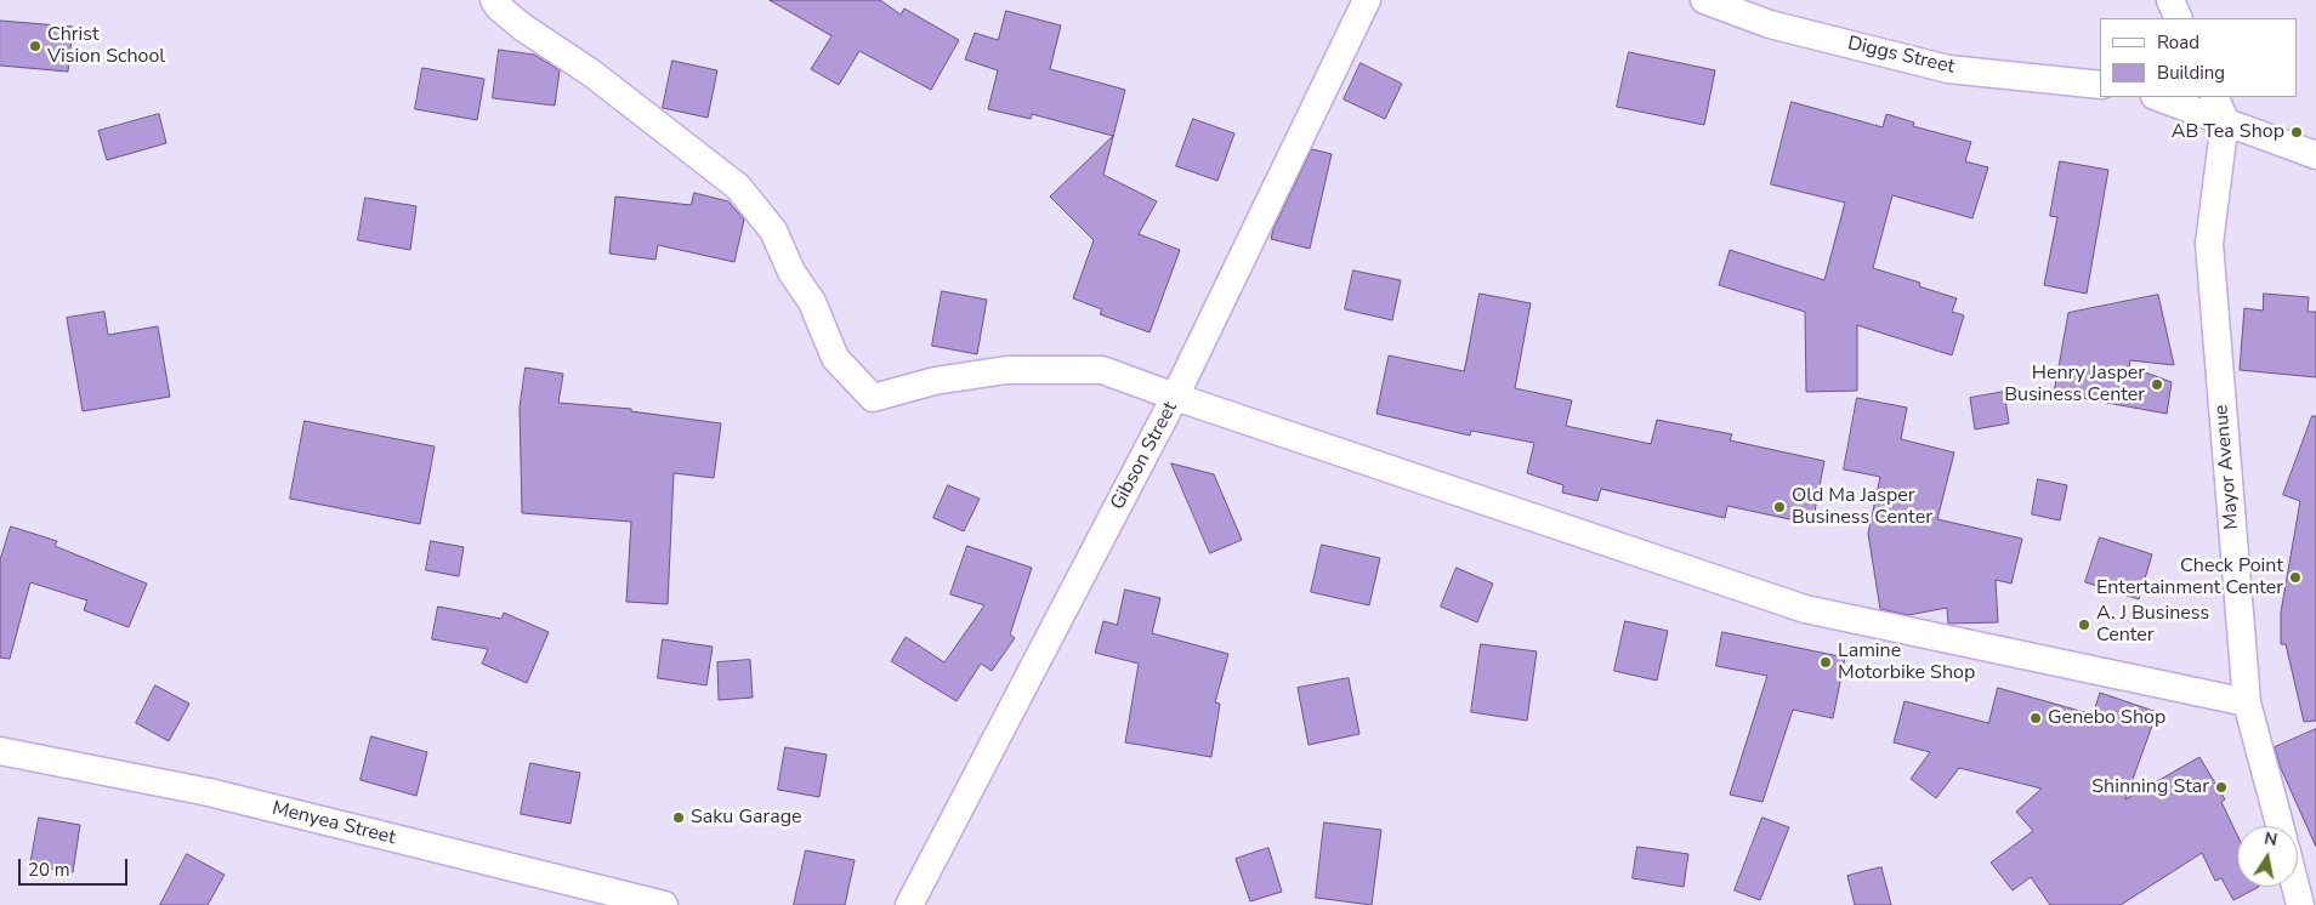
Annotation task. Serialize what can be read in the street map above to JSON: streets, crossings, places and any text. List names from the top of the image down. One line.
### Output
{"streets":{"street":["Diggs Street","Gibson Street","Mayor Avenue","Menyea Street"]},"places":["Christ Vision School","AB Tea Shop","Henry Jasper Business Center","Old Ma Jasper Business Center","Check Point Entertainment Center","A. J Business Center","Lamine Motorbike Shop","Genebo Shop","Shinning Star","Saku Garage"],"legend":["Road","Building"],"scale_bar":"20 m","north":"top"}
